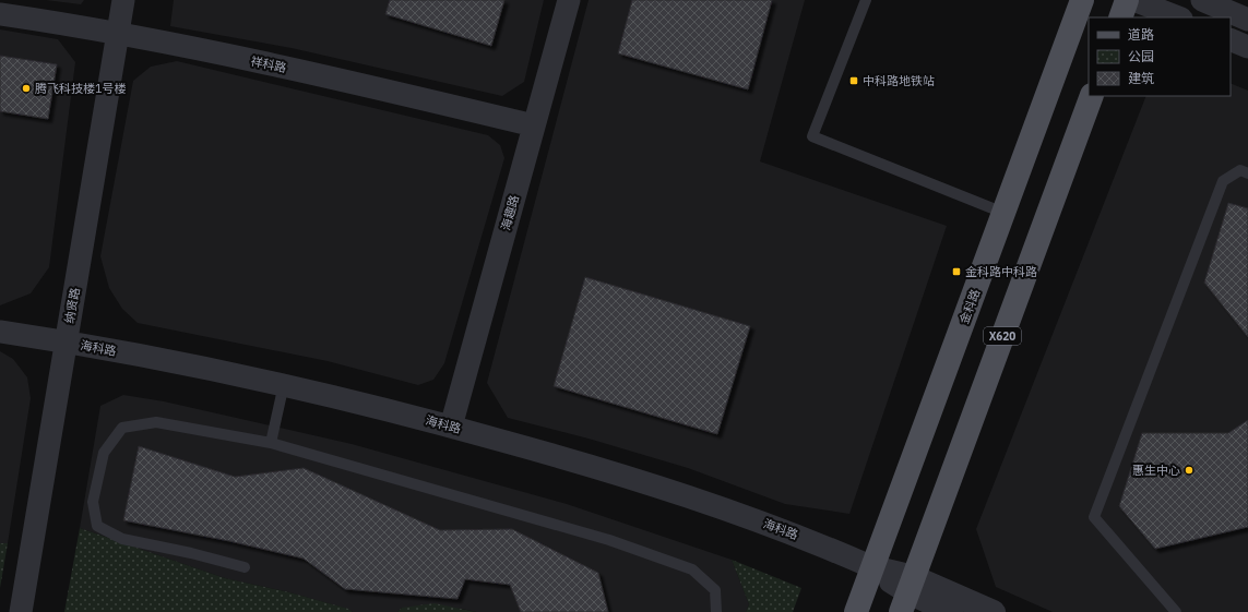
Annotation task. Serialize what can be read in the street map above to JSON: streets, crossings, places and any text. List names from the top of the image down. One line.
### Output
{"streets":{"main road":["金科路","X620"],"street":["祥科路","海趣路","纳贤路","海科路"]},"crossings":[["祥科路","海趣路"],["祥科路","纳贤路"],["海趣路","海科路"],["纳贤路","海科路"],["金科路","海科路"],["X620","海科路"]],"places":{"transit":["中科路地铁站","金科路中科路"],"other":["腾飞科技楼1号楼","惠生中心"]},"legend":["道路","公园","建筑"]}
